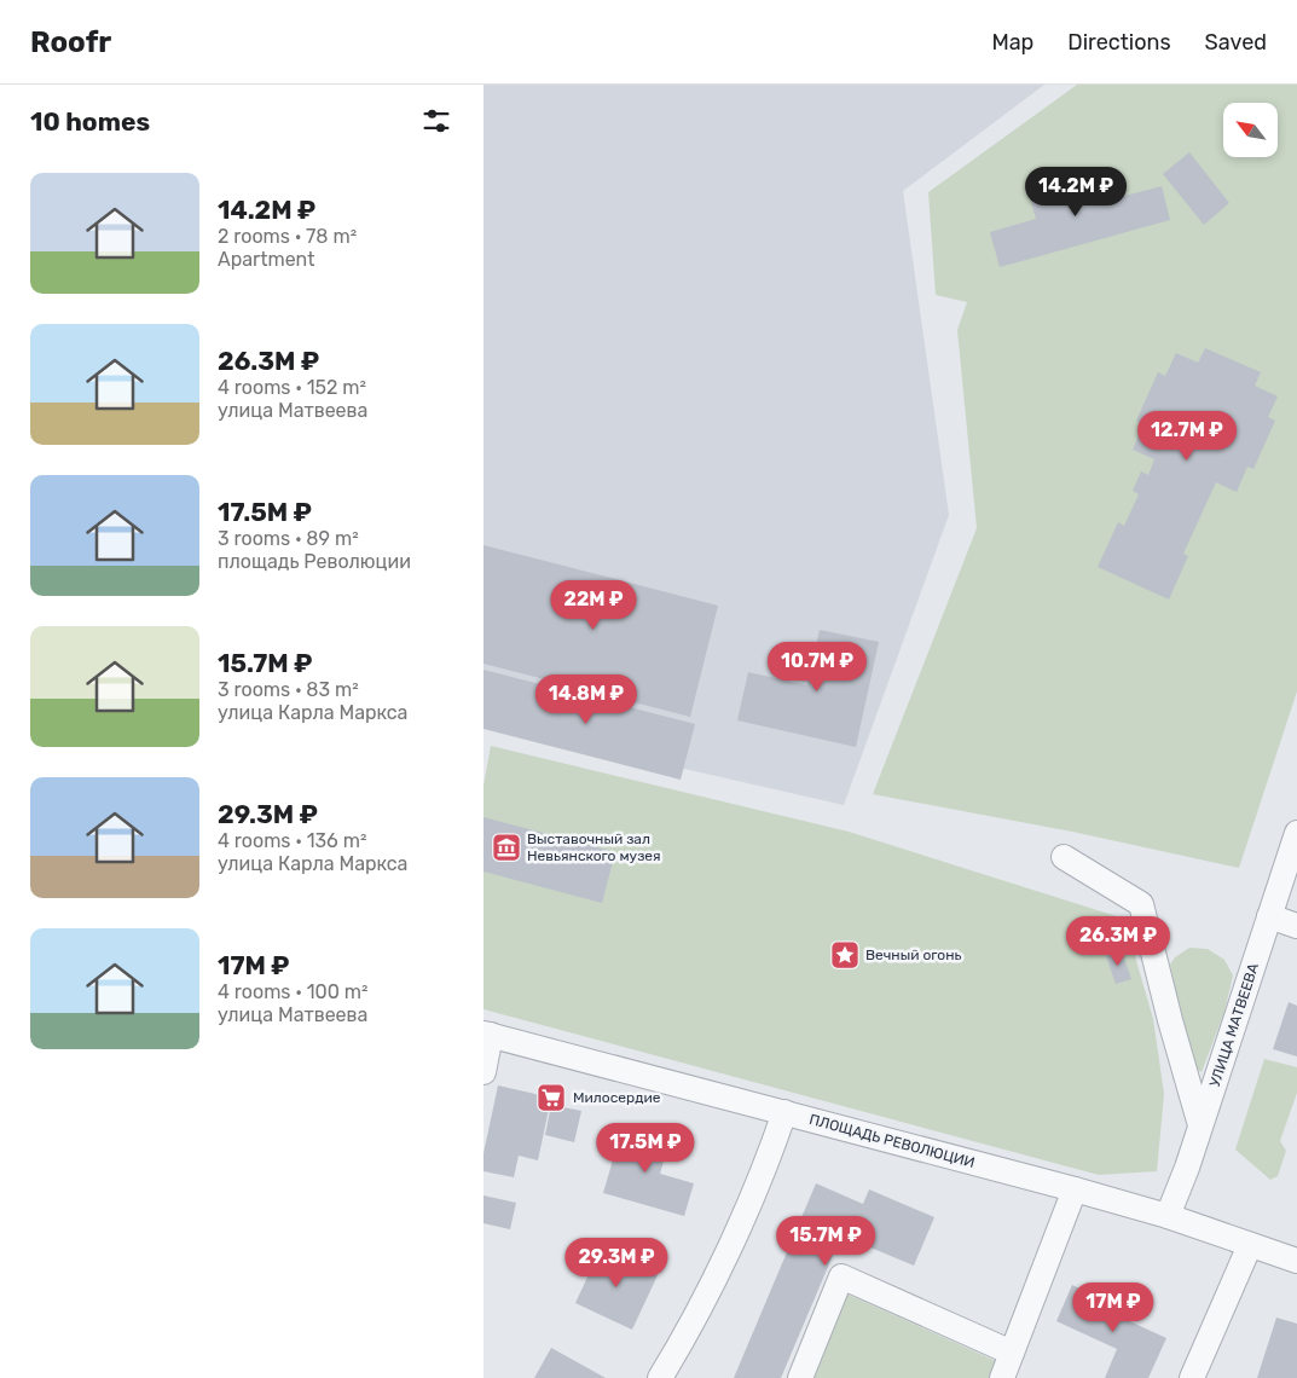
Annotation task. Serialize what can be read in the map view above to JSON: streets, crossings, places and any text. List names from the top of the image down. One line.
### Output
{"streets":{"street":["УЛИЦА МАТВЕЕВА","ПЛОЩАДЬ РЕВОЛЮЦИИ"]},"crossings":[["УЛИЦА МАТВЕЕВА","ПЛОЩАДЬ РЕВОЛЮЦИИ"]],"places":{"museum":["Выставочный зал Невьянского музея"],"place":["Вечный огонь"],"supermarket":["Милосердие"]},"north":"top left","page":{"header":"Roofr","nav":["Map","Directions","Saved"],"heading":"10 homes","list":[{"name":"14.2M ₽","note":"2 rooms · 78 m² · Apartment"},{"name":"26.3M ₽","note":"4 rooms · 152 m² · улица Матвеева"},{"name":"17.5M ₽","note":"3 rooms · 89 m² · площадь Революции"},{"name":"15.7M ₽","note":"3 rooms · 83 m² · улица Карла Маркса"},{"name":"29.3M ₽","note":"4 rooms · 136 m² · улица Карла Маркса"},{"name":"17M ₽","note":"4 rooms · 100 m² · улица Матвеева"}],"price":["14.2M ₽","12.7M ₽","22M ₽","10.7M ₽","14.8M ₽","26.3M ₽","17.5M ₽","15.7M ₽","29.3M ₽","17M ₽"]}}
